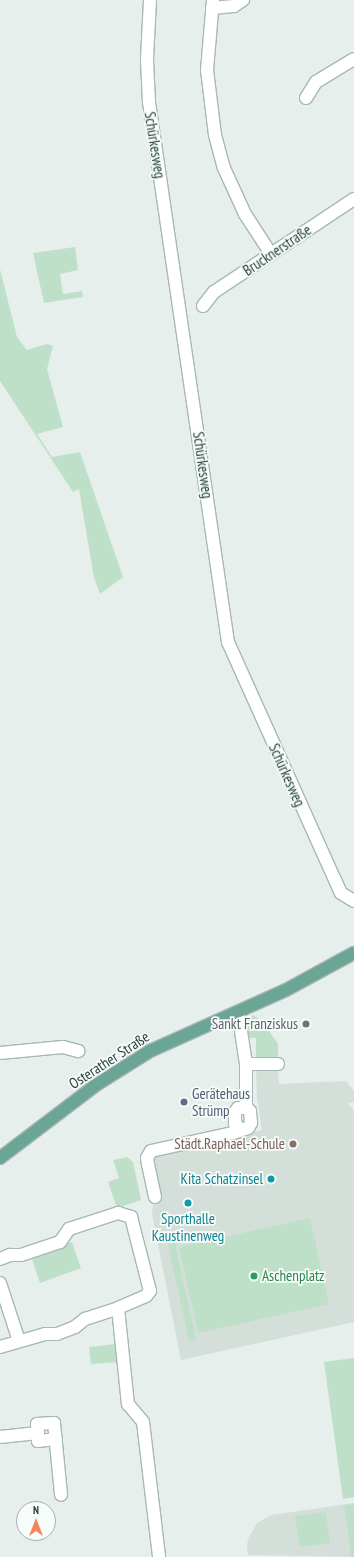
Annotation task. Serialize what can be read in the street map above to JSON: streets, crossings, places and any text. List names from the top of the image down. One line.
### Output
{"streets":{"main road":["Osterather Straße"],"street":["Schürkesweg","Brucknerstraße"]},"places":["Sankt Franziskus","Gerätehaus Strümp","Städt.Raphael-Schule","Kita Schatzinsel","Sporthalle Kaustinenweg","Aschenplatz"],"north":"top"}
